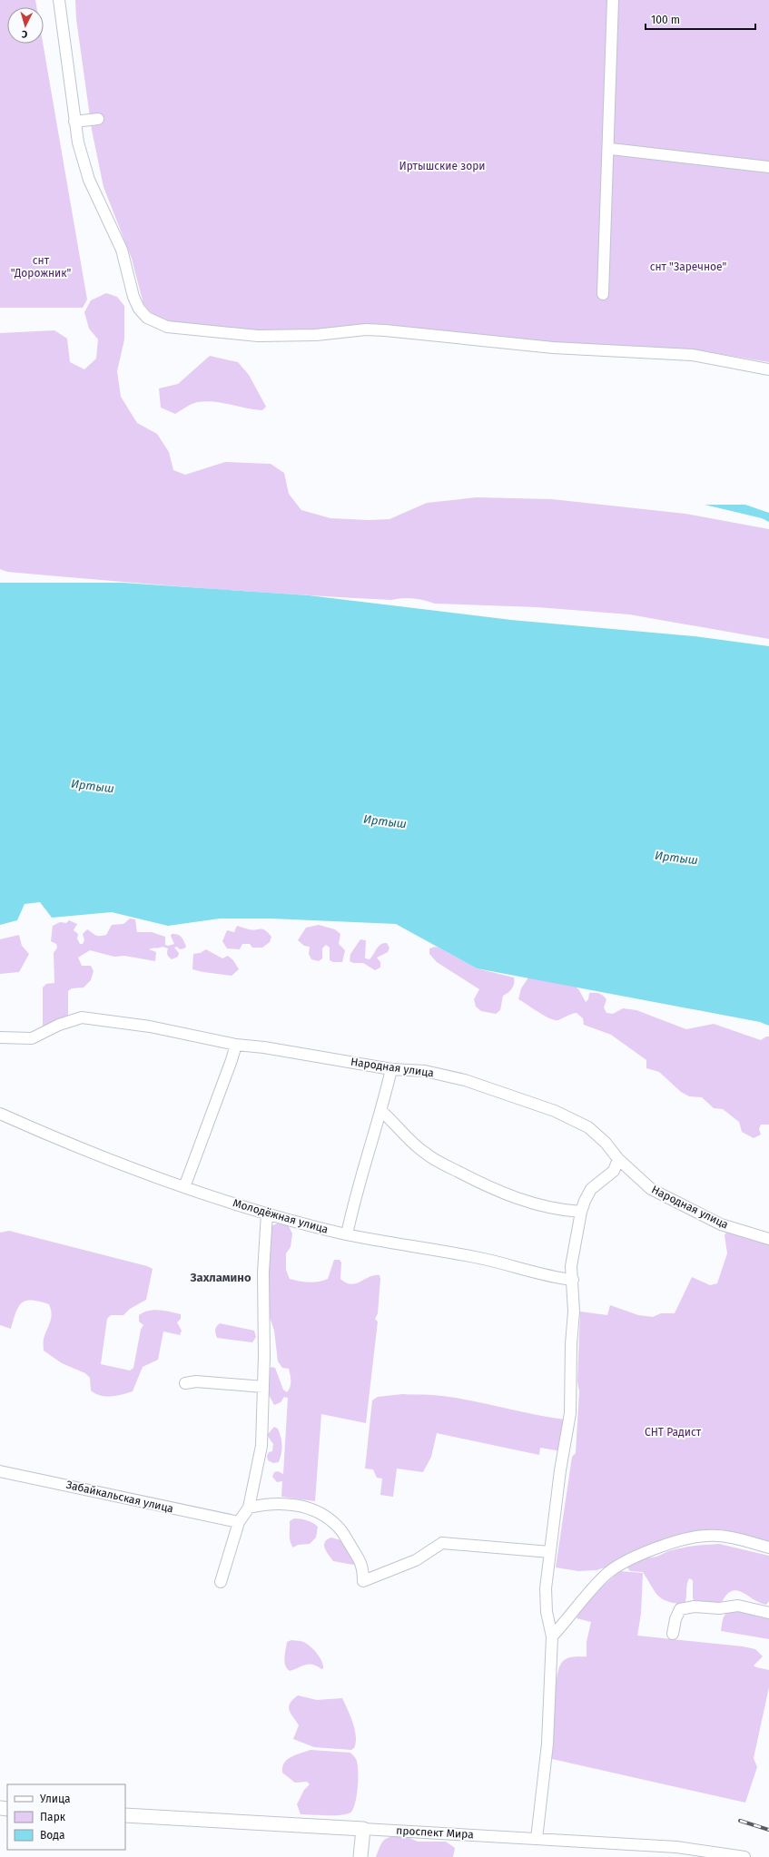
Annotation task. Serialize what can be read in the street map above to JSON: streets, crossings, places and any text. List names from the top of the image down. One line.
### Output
{"streets":{"main road":["проспект Мира"],"street":["Народная улица","Молодёжная улица","Забайкальская улица"]},"districts":["Захламино"],"water":["Иртыш"],"parks":["Иртышские зори","снт \"Дорожник\"","снт \"Заречное\"","СНТ Радист"],"legend":["Улица","Парк","Вода"],"scale_bar":"100 m","north":"bottom"}
